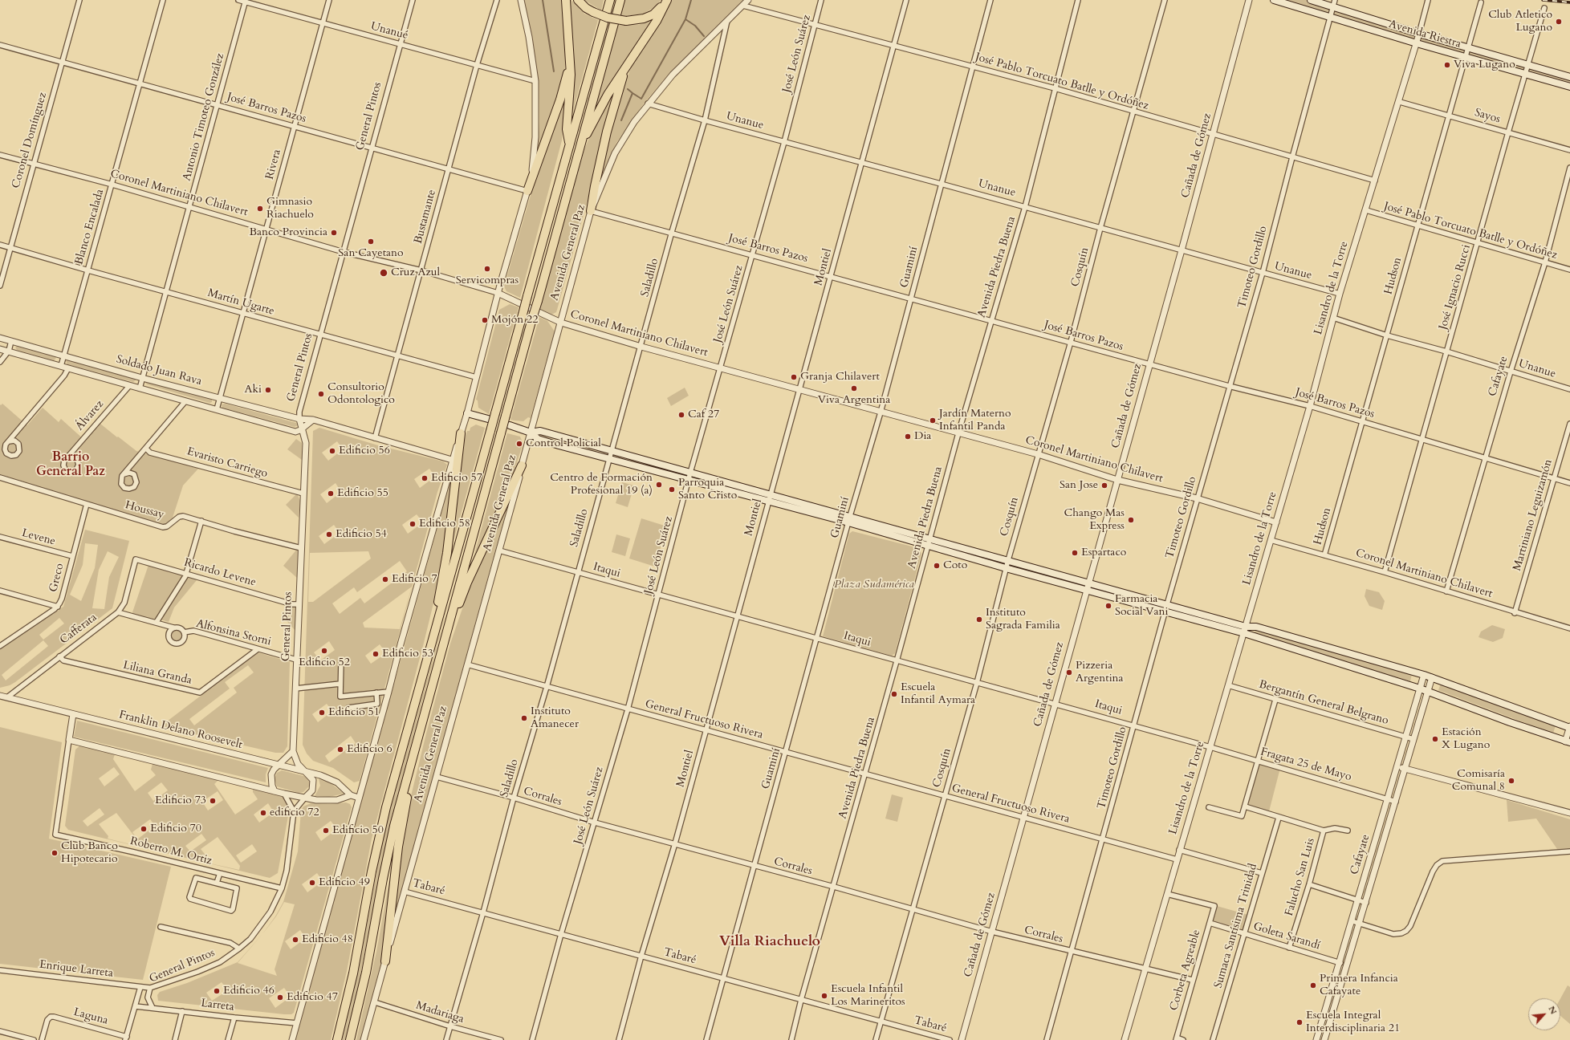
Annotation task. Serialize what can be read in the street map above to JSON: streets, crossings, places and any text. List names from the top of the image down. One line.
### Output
{"streets":{"highway":["Avenida General Paz"],"main road":["Avenida Riestra"],"street":["Unanué","José León Suárez","José Pablo Torcuato Batlle y Ordóñez","José Barros Pazos","General Pintos","Sayos","Antonio Timoteo González","Unanue","Coronel Domínguez","Cañada de Gómez","Rivera","Coronel Martiniano Chilavert","Bustamante","Blanco Encalada","Montiel","Guaminí","Avenida Piedra Buena","Cosquín","Timoteo Gordillo","Hudson","Saladillo","José Ignacio Rucci","Lisandro de la Torre","Martín Ugarte","Soldado Juan Rava","Cafayate","Álvarez","Evaristo Carriego","Houssay","Martiniano Leguizamón","Levene","Itaqui","Ricardo Levene","Greco","Cafferata","Alfonsina Storni","Liliana Granda","Bergantín General Belgrano","General Fructuoso Rivera","Franklin Delano Roosevelt","Fragata 25 de Mayo","Corrales","Roberto M. Ortiz","Falucho San Luis","Tabaré","Sumaca Santísima Trinidad","Goleta Sarandí","Enrique Larreta","Corbeta Agreable","Larreta","Madariaga","Laguna"]},"crossings":[["Unanué","General Pintos"],["Unanué","Antonio Timoteo González"],["Unanué","Rivera"],["Unanué","Bustamante"],["Avenida Riestra","Timoteo Gordillo"],["Avenida Riestra","Hudson"],["Avenida Riestra","José Ignacio Rucci"],["Avenida Riestra","Lisandro de la Torre"],["José León Suárez","José Pablo Torcuato Batlle y Ordóñez"],["José León Suárez","José Barros Pazos"],["José León Suárez","Unanue"],["José León Suárez","Coronel Martiniano Chilavert"],["José León Suárez","Itaqui"],["José León Suárez","General Fructuoso Rivera"],["José León Suárez","Corrales"],["José León Suárez","Tabaré"],["José Pablo Torcuato Batlle y Ordóñez","Cañada de Gómez"],["José Pablo Torcuato Batlle y Ordóñez","Avenida General Paz"],["José Pablo Torcuato Batlle y Ordóñez","Montiel"],["José Pablo Torcuato Batlle y Ordóñez","Guaminí"],["José Pablo Torcuato Batlle y Ordóñez","Avenida Piedra Buena"],["José Pablo Torcuato Batlle y Ordóñez","Cosquín"],["José Pablo Torcuato Batlle y Ordóñez","Timoteo Gordillo"],["José Pablo Torcuato Batlle y Ordóñez","Hudson"],["José Pablo Torcuato Batlle y Ordóñez","José Ignacio Rucci"],["José Pablo Torcuato Batlle y Ordóñez","Lisandro de la Torre"],["José Pablo Torcuato Batlle y Ordóñez","Cafayate"],["José Barros Pazos","General Pintos"],["José Barros Pazos","Antonio Timoteo González"],["José Barros Pazos","Coronel Domínguez"],["José Barros Pazos","Cañada de Gómez"],["José Barros Pazos","Rivera"],["José Barros Pazos","Bustamante"],["José Barros Pazos","Blanco Encalada"],["José Barros Pazos","Avenida General Paz"],["José Barros Pazos","Montiel"],["José Barros Pazos","Guaminí"],["José Barros Pazos","Avenida Piedra Buena"],["José Barros Pazos","Cosquín"],["José Barros Pazos","Timoteo Gordillo"],["José Barros Pazos","Hudson"],["José Barros Pazos","Saladillo"],["José Barros Pazos","José Ignacio Rucci"],["José Barros Pazos","Lisandro de la Torre"],["José Barros Pazos","Cafayate"],["José Barros Pazos","Martiniano Leguizamón"],["General Pintos","Coronel Martiniano Chilavert"],["General Pintos","Martín Ugarte"],["General Pintos","Soldado Juan Rava"],["General Pintos","Evaristo Carriego"],["General Pintos","Houssay"],["General Pintos","Ricardo Levene"],["General Pintos","Alfonsina Storni"],["General Pintos","Franklin Delano Roosevelt"],["General Pintos","Roberto M. Ortiz"],["General Pintos","Enrique Larreta"],["General Pintos","Larreta"],["General Pintos","Laguna"],["Sayos","Hudson"],["Sayos","José Ignacio Rucci"],["Sayos","Lisandro de la Torre"],["Antonio Timoteo González","Coronel Martiniano Chilavert"],["Antonio Timoteo González","Martín Ugarte"],["Antonio Timoteo González","Soldado Juan Rava"],["Unanue","Cañada de Gómez"],["Unanue","Avenida General Paz"],["Unanue","Montiel"],["Unanue","Guaminí"],["Unanue","Avenida Piedra Buena"],["Unanue","Cosquín"],["Unanue","Timoteo Gordillo"],["Unanue","Hudson"],["Unanue","Saladillo"],["Unanue","José Ignacio Rucci"],["Unanue","Lisandro de la Torre"],["Unanue","Cafayate"],["Coronel Domínguez","Coronel Martiniano Chilavert"],["Coronel Domínguez","Martín Ugarte"],["Cañada de Gómez","Coronel Martiniano Chilavert"],["Cañada de Gómez","Itaqui"],["Cañada de Gómez","General Fructuoso Rivera"],["Cañada de Gómez","Corrales"],["Rivera","Coronel Martiniano Chilavert"],["Rivera","Martín Ugarte"],["Rivera","Soldado Juan Rava"],["Coronel Martiniano Chilavert","Bustamante"],["Coronel Martiniano Chilavert","Blanco Encalada"],["Coronel Martiniano Chilavert","Avenida General Paz"],["Coronel Martiniano Chilavert","Montiel"],["Coronel Martiniano Chilavert","Guaminí"],["Coronel Martiniano Chilavert","Avenida Piedra Buena"],["Coronel Martiniano Chilavert","Cosquín"],["Coronel Martiniano Chilavert","Timoteo Gordillo"],["Coronel Martiniano Chilavert","Hudson"],["Coronel Martiniano Chilavert","Saladillo"],["Coronel Martiniano Chilavert","José Ignacio Rucci"],["Coronel Martiniano Chilavert","Lisandro de la Torre"],["Coronel Martiniano Chilavert","Cafayate"],["Coronel Martiniano Chilavert","Martiniano Leguizamón"],["Bustamante","Martín Ugarte"],["Bustamante","Soldado Juan Rava"],["Blanco Encalada","Martín Ugarte"],["Blanco Encalada","Soldado Juan Rava"],["Avenida General Paz","Saladillo"],["Avenida General Paz","Itaqui"],["Avenida General Paz","General Fructuoso Rivera"],["Avenida General Paz","Corrales"],["Avenida General Paz","Tabaré"],["Avenida General Paz","Madariaga"],["Montiel","Itaqui"],["Montiel","General Fructuoso Rivera"],["Montiel","Corrales"],["Montiel","Tabaré"],["Guaminí","Itaqui"],["Guaminí","General Fructuoso Rivera"],["Guaminí","Corrales"],["Guaminí","Tabaré"],["Avenida Piedra Buena","Itaqui"],["Avenida Piedra Buena","General Fructuoso Rivera"],["Avenida Piedra Buena","Corrales"],["Avenida Piedra Buena","Tabaré"],["Cosquín","Itaqui"],["Cosquín","General Fructuoso Rivera"],["Cosquín","Corrales"],["Cosquín","Tabaré"],["Timoteo Gordillo","Itaqui"],["Timoteo Gordillo","General Fructuoso Rivera"],["Timoteo Gordillo","Corrales"],["Saladillo","Itaqui"],["Saladillo","General Fructuoso Rivera"],["Saladillo","Corrales"],["Saladillo","Tabaré"],["Saladillo","Madariaga"],["Lisandro de la Torre","Itaqui"],["Lisandro de la Torre","Bergantín General Belgrano"],["Lisandro de la Torre","General Fructuoso Rivera"],["Lisandro de la Torre","Fragata 25 de Mayo"],["Lisandro de la Torre","Corrales"],["Lisandro de la Torre","Corbeta Agreable"],["Cafayate","Bergantín General Belgrano"],["Cafayate","Fragata 25 de Mayo"],["Cafayate","Goleta Sarandí"],["Houssay","Greco"],["Levene","Greco"],["Itaqui","Fragata 25 de Mayo"],["Ricardo Levene","Cafferata"],["Cafferata","Alfonsina Storni"],["Cafferata","Liliana Granda"],["Cafferata","Franklin Delano Roosevelt"],["Alfonsina Storni","Liliana Granda"],["Corrales","Corbeta Agreable"],["Falucho San Luis","Goleta Sarandí"],["Sumaca Santísima Trinidad","Goleta Sarandí"],["Goleta Sarandí","Corbeta Agreable"]],"districts":["Barrio General Paz","Villa Riachuelo"],"parks":["Plaza Sudamérica"],"places":["Club Atletico Lugano","Viva Lugano","Gimnasio Riachuelo","Banco Provincia","San Cayetano","Servicompras","Cruz Azul","Mojón 22","Granja Chilavert","Viva Argentina","Aki","Consultorio Odontologico","Caf 27","Jardín Materno Infantil Panda","Dia","Control Policial","Edificio 56","Edificio 57","Centro de Formación Profesional 19 (a)","San Jose","Parroquia Santo Cristo","Edificio 55","Chango Mas Express","Edificio 58","Edificio 54","Espartaco","Coto","Edificio 7","Farmacia Social Vani","Instituto Sagrada Familia","Edificio 52","Edificio 53","Pizzeria Argentina","Escuela Infantil Aymara","Edificio 51","Instituto Amanecer","Estación X Lugano","Edificio 6","Comisaría Comunal 8","Edificio 73","edificio 72","Edificio 70","Edificio 50","Club Banco Hipotecario","Edificio 49","Edificio 48","Primera Infancia Cafayate","Edificio 46","Escuela Infantil Los Marineritos","Edificio 47","Escuela Integral Interdisciplinaria 21"],"north":"top right"}
